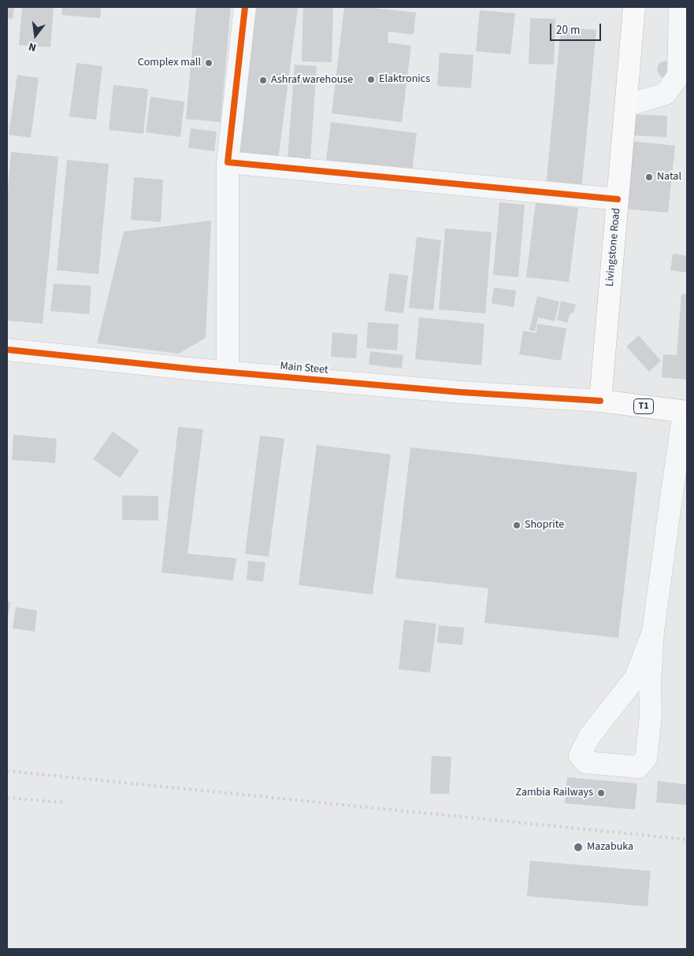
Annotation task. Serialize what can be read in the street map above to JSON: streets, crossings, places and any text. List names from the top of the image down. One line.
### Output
{"streets":{"highway":["Livingstone Road","T1"],"street":["Main Steet"]},"crossings":[["Livingstone Road","Main Steet"],["Livingstone Road","T1"],["Main Steet","T1"]],"places":["Complex mall","Elaktronics","Ashraf warehouse","Natal","Shoprite","Zambia Railways","Mazabuka"],"scale_bar":"20 m","north":"bottom"}
